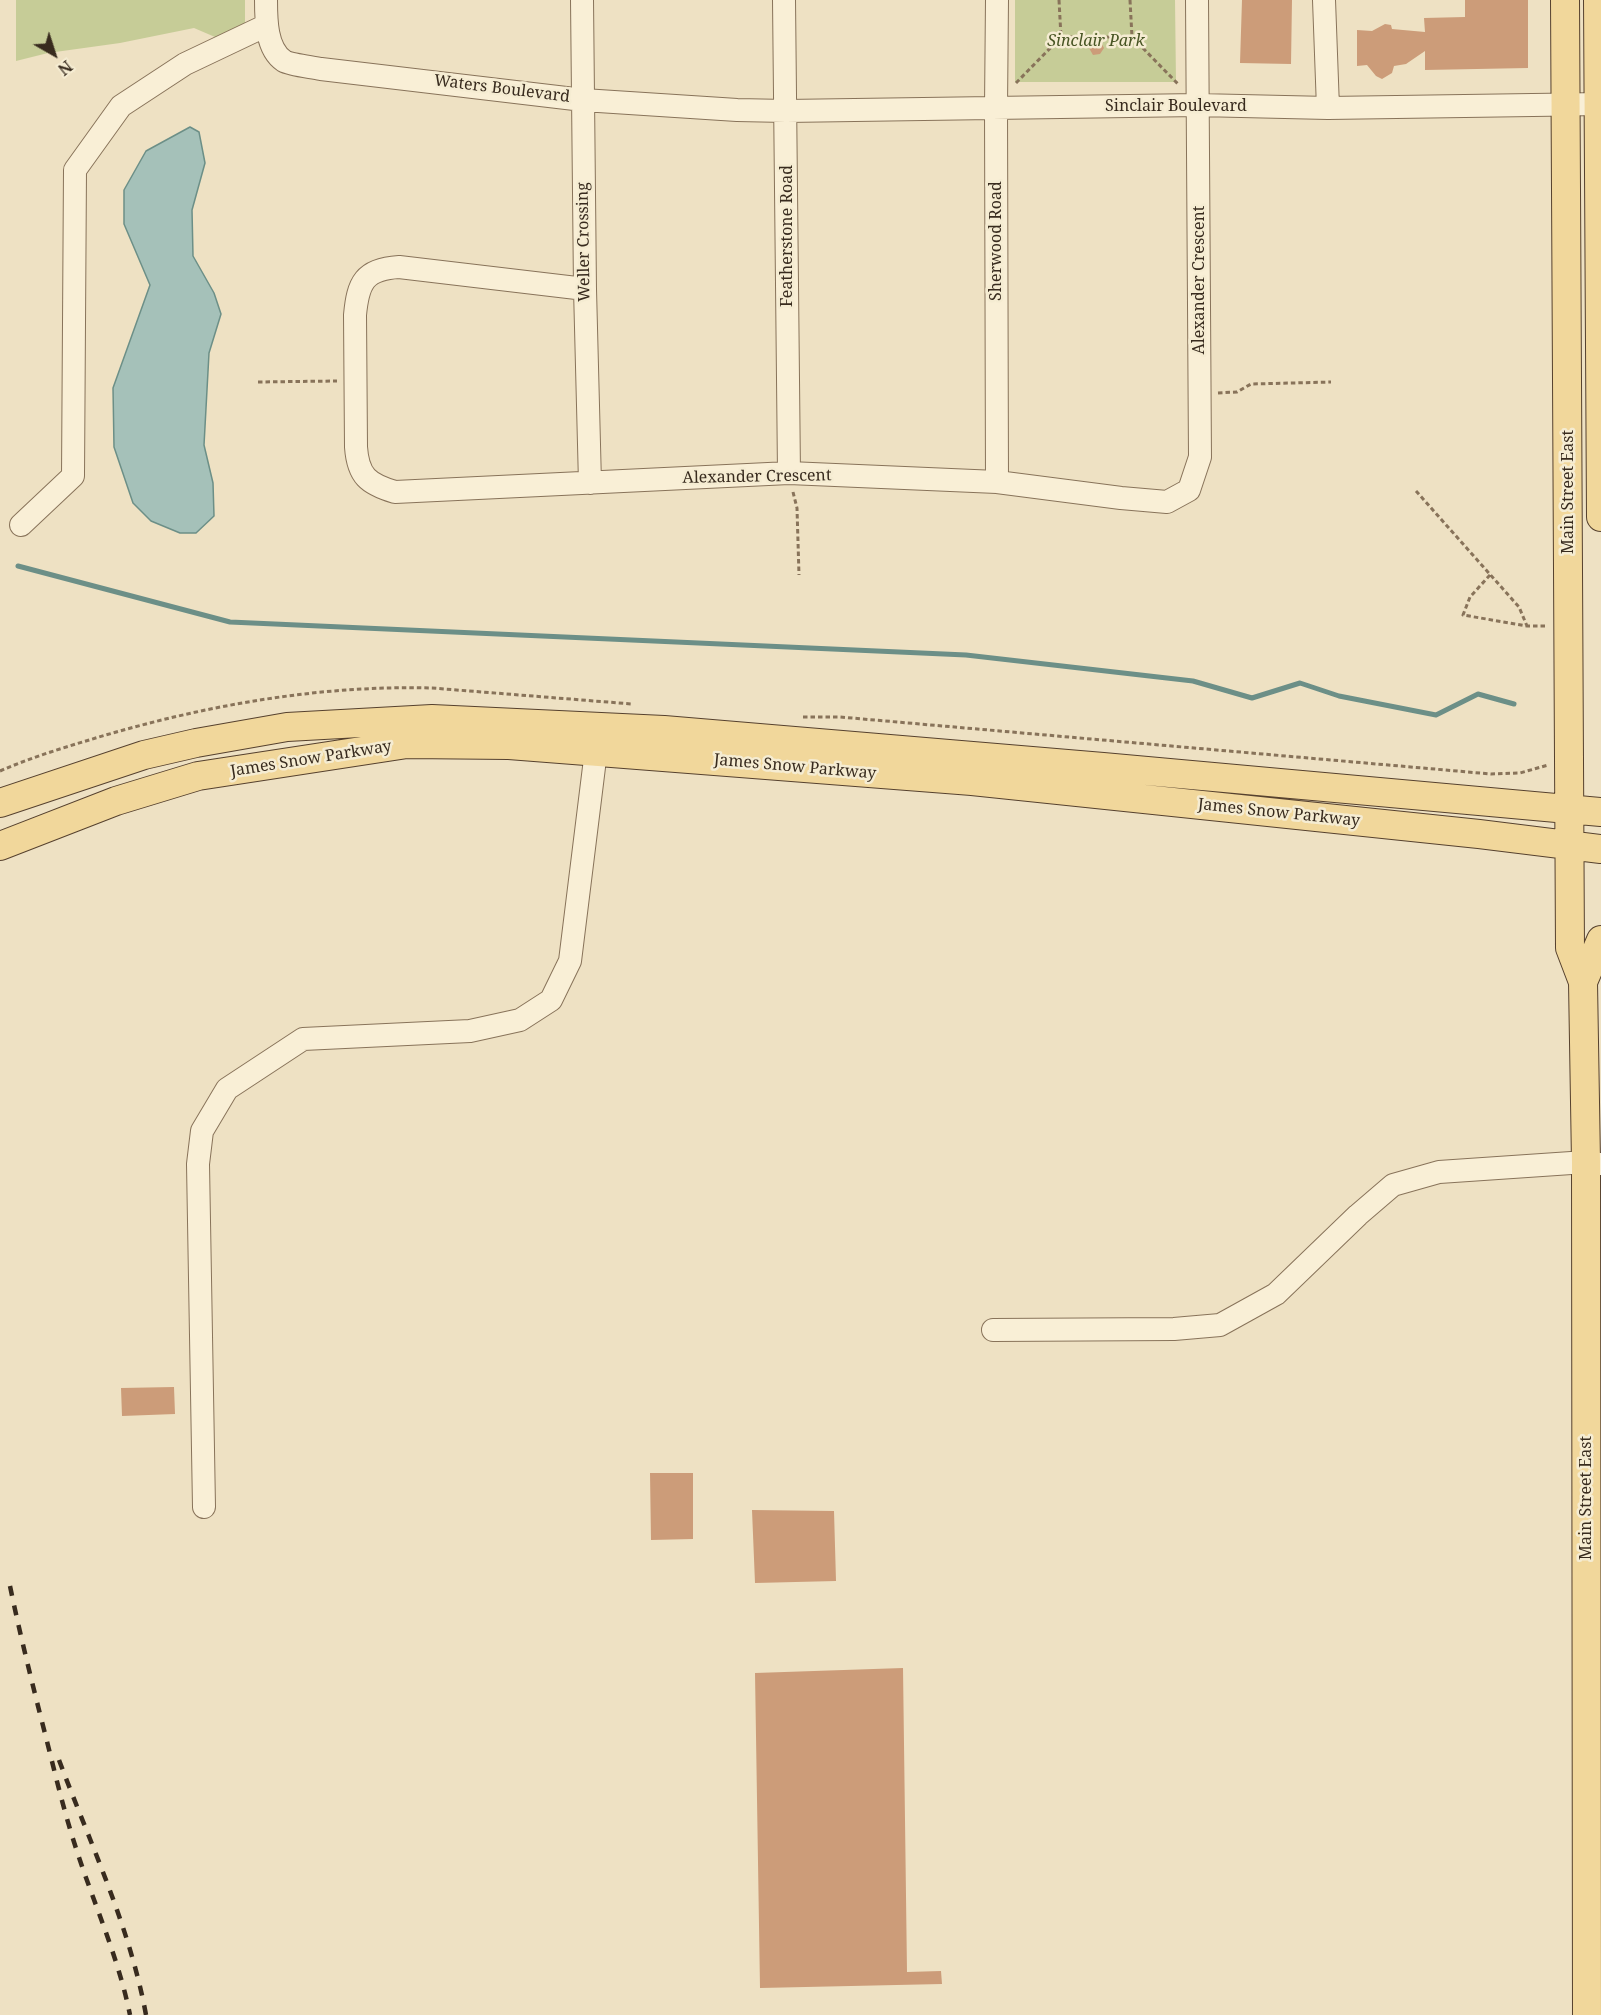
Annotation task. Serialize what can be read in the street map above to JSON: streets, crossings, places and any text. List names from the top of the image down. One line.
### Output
{"streets":{"main road":["Main Street East","James Snow Parkway"],"street":["Waters Boulevard","Sinclair Boulevard","Featherstone Road","Sherwood Road","Weller Crossing","Alexander Crescent"]},"crossings":[["Waters Boulevard","Sinclair Boulevard"],["Waters Boulevard","Featherstone Road"],["Waters Boulevard","Weller Crossing"],["Sinclair Boulevard","Featherstone Road"],["Sinclair Boulevard","Sherwood Road"],["Sinclair Boulevard","Alexander Crescent"],["Sinclair Boulevard","Main Street East"],["Featherstone Road","Alexander Crescent"],["Sherwood Road","Alexander Crescent"],["Weller Crossing","Alexander Crescent"],["Main Street East","James Snow Parkway"]],"parks":["Sinclair Park"],"north":"bottom right"}
